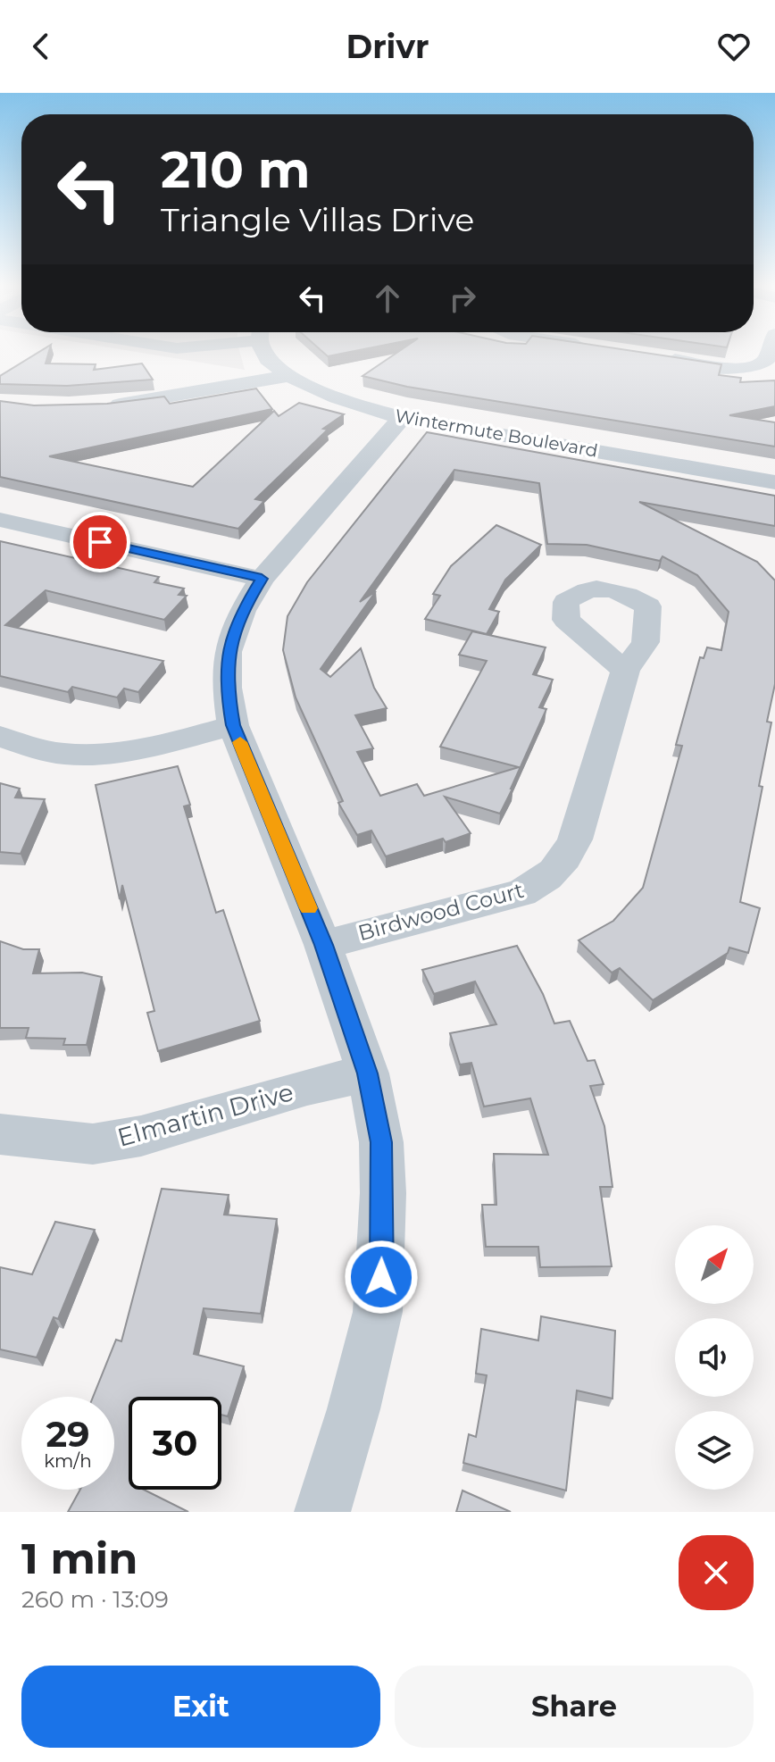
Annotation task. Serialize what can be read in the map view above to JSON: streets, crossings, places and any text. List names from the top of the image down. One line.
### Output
{"streets":{"street":["Wintermute Boulevard","Birdwood Court","Elmartin Drive"]},"north":"top right","page":{"header":"Drivr","turn":["210 m","Triangle Villas Drive"],"speed":"29 km/h","limit":"30","heading":["1 min","260 m · 13:09"],"buttons":["Exit","Share"]}}
